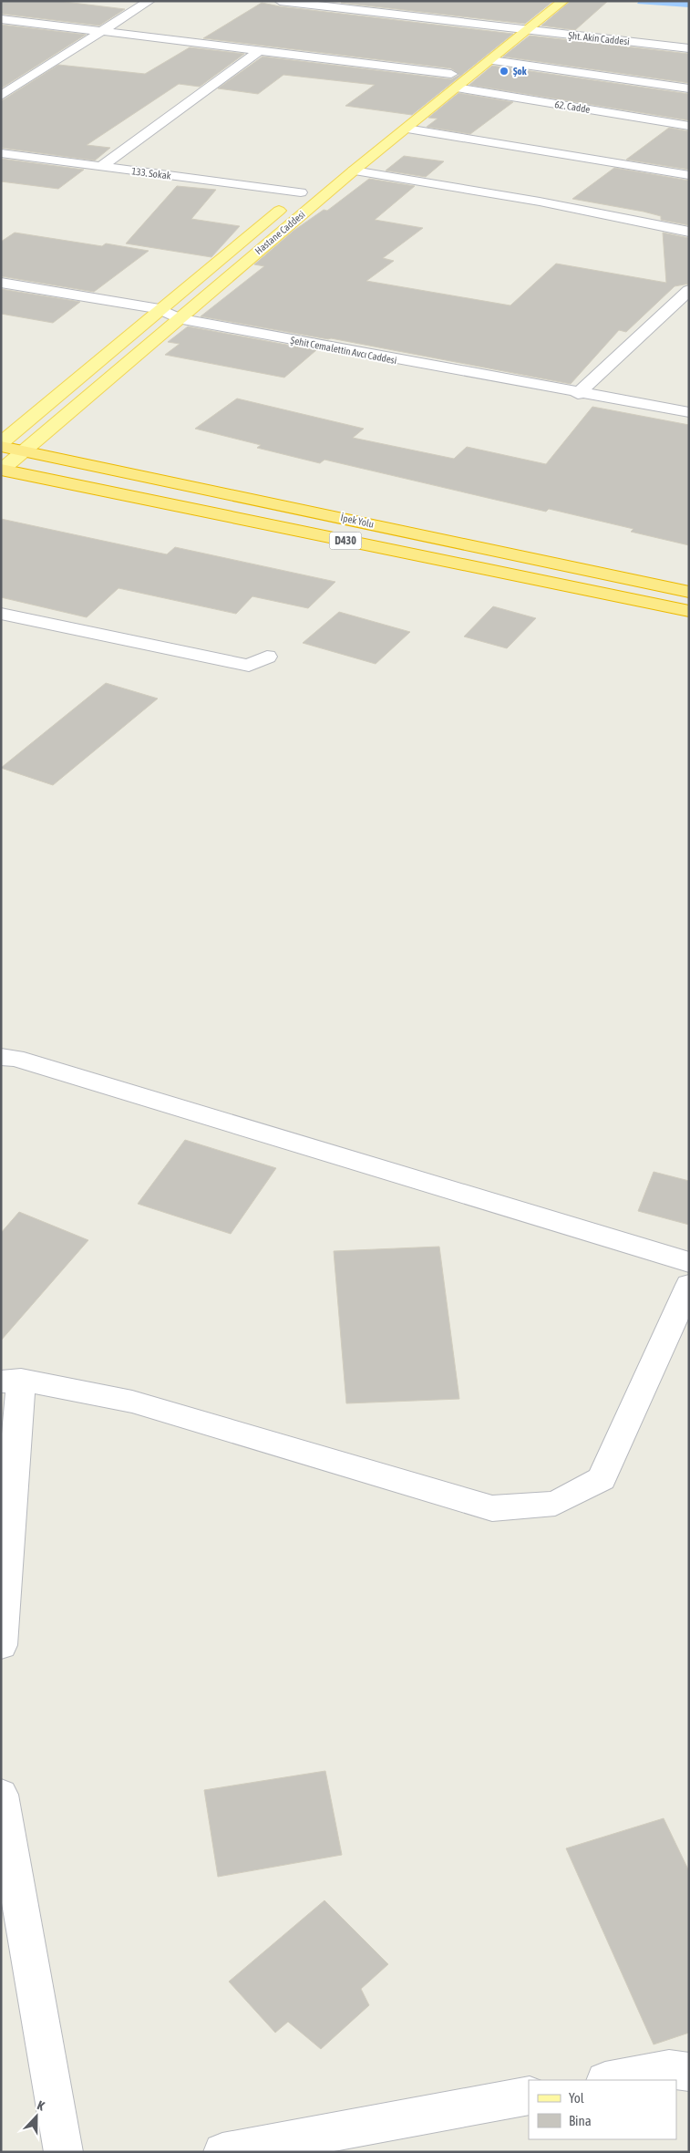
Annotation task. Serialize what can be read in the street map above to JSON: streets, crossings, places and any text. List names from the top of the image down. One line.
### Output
{"streets":{"highway":["İpek Yolu","D430"],"main road":["Hastane Caddesi"],"street":["Şht. Akin Caddesi","62. Cadde","133. Sokak","Şehit Cemalettin Avcı Caddesi"]},"crossings":[["Şht. Akin Caddesi","Hastane Caddesi"],["62. Cadde","Hastane Caddesi"],["133. Sokak","Hastane Caddesi"],["Hastane Caddesi","Şehit Cemalettin Avcı Caddesi"],["Hastane Caddesi","İpek Yolu"],["Hastane Caddesi","D430"],["İpek Yolu","D430"]],"places":["Şok"],"legend":["Yol","Bina"],"north":"top"}
